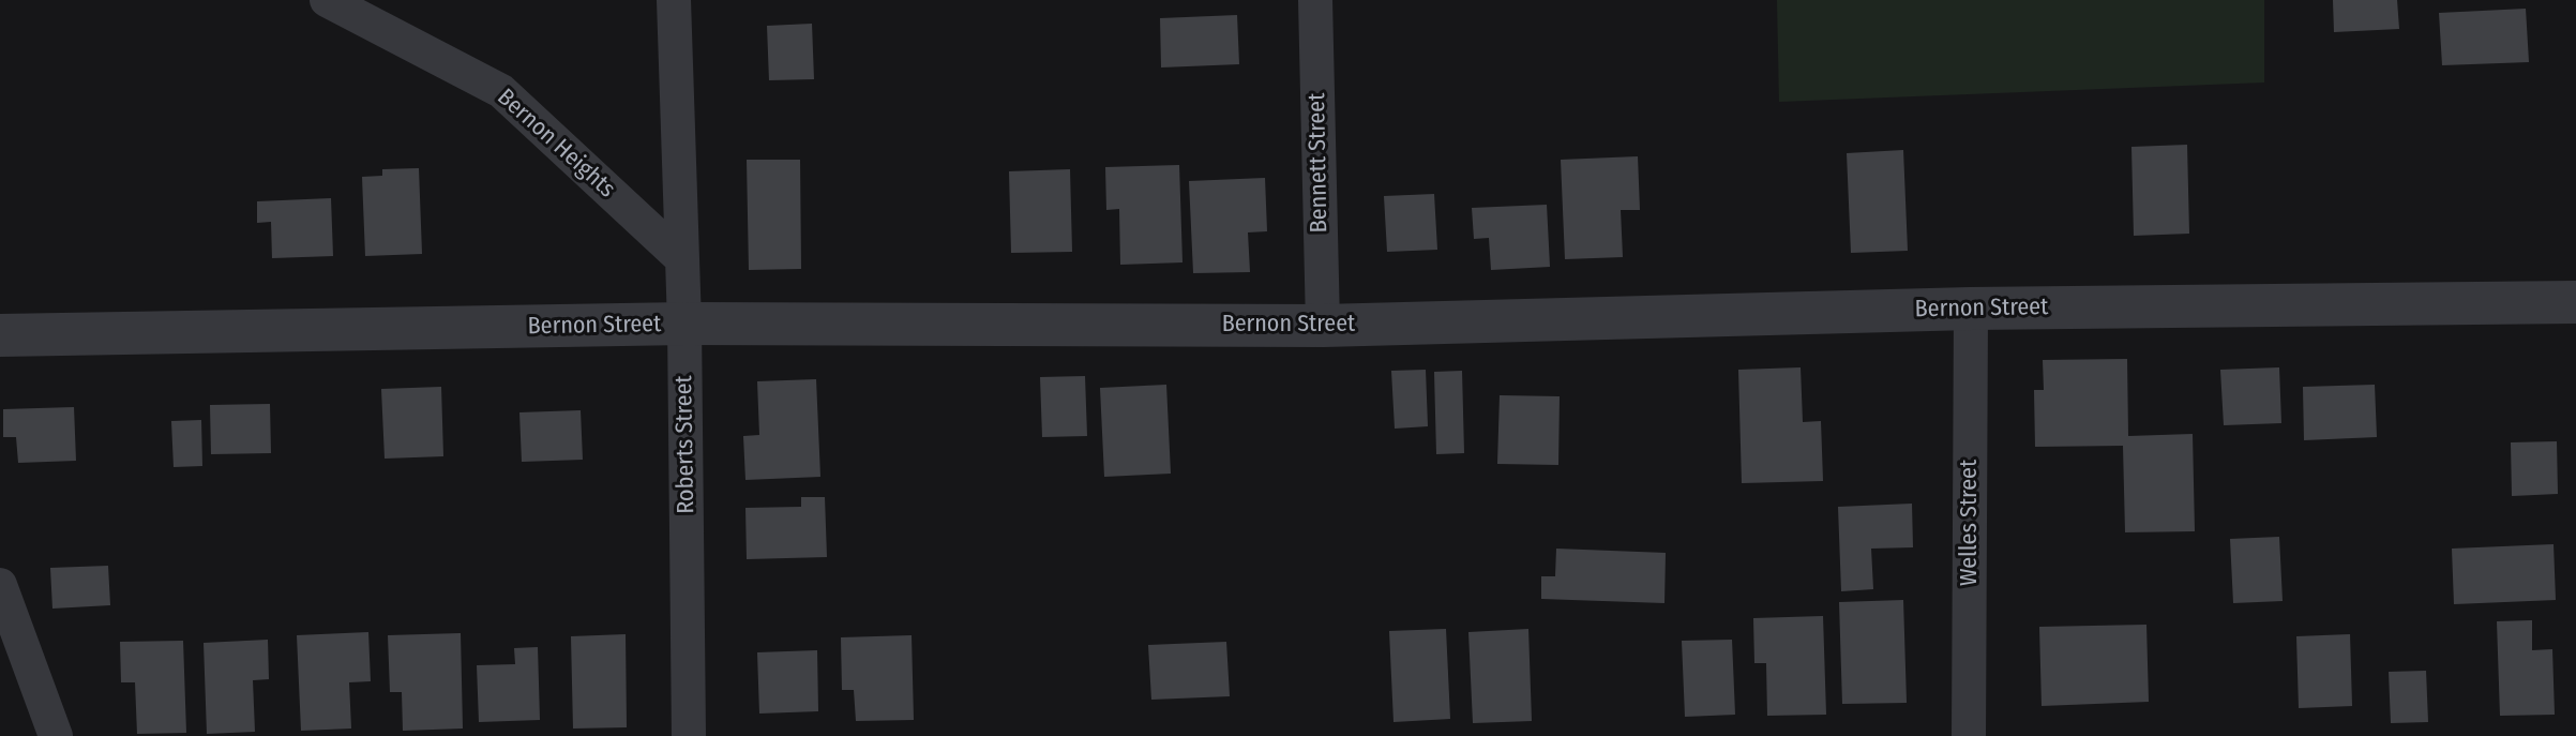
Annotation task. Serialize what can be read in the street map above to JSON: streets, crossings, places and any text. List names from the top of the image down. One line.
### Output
{"streets":{"street":["Bernon Heights","Bennett Street","Bernon Street","Roberts Street","Welles Street"]},"crossings":[["Bernon Heights","Roberts Street"],["Bennett Street","Bernon Street"],["Bernon Street","Roberts Street"],["Bernon Street","Welles Street"]]}
